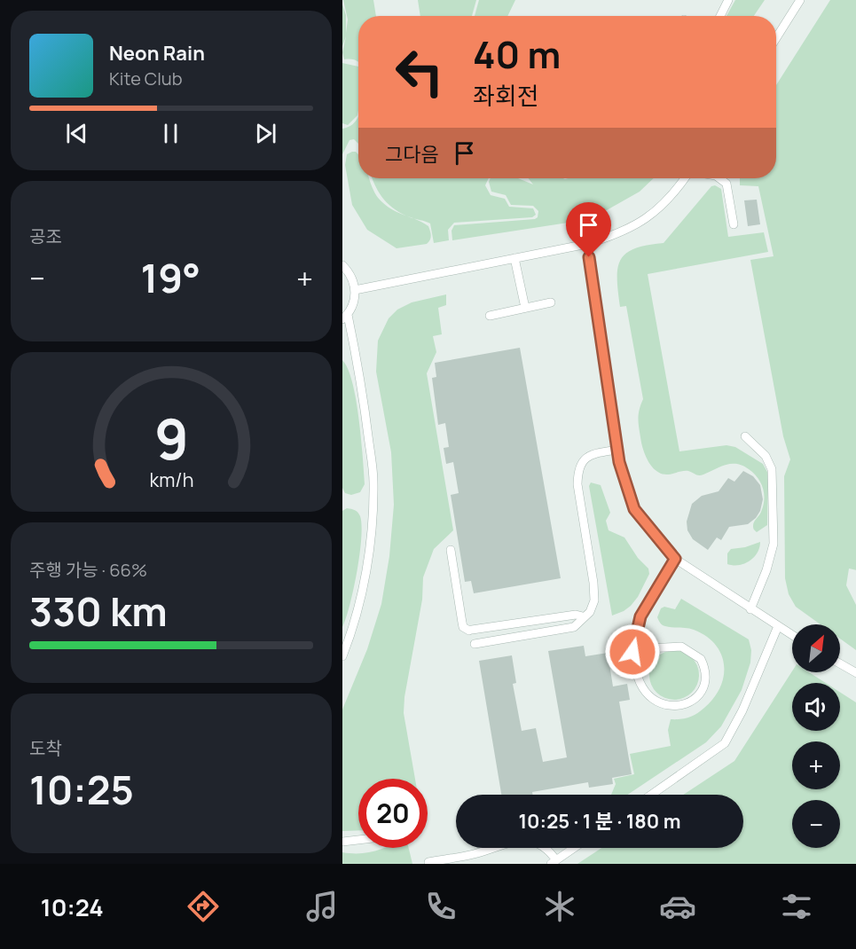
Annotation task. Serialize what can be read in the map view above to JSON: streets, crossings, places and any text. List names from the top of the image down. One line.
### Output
{"north":"top right","page":{"turn":["40 m","좌회전"],"song":["Neon Rain","Kite Club"],"then":"그다음","tile":["공조",["주행 가능 · 66%","330 km"],["도착","10:25"]],"heat":["−","19°","+"],"map_buttons":["+","−"],"limit":"20","trip":"10:25 · 1 분 · 180 m","tabs":"10:24","gauge":["9","km/h"]}}
